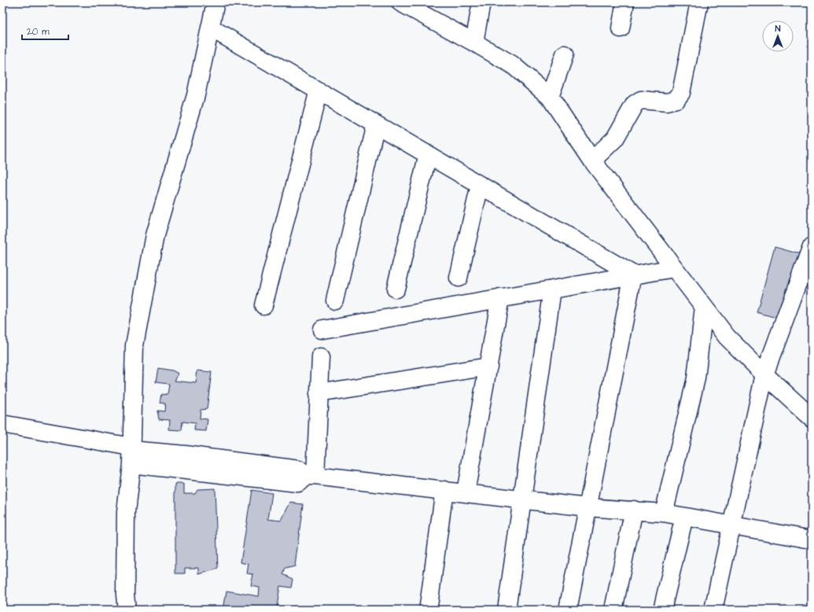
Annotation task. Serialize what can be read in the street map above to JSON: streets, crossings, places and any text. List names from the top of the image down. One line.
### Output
{"scale_bar":"20 m","north":"top"}
